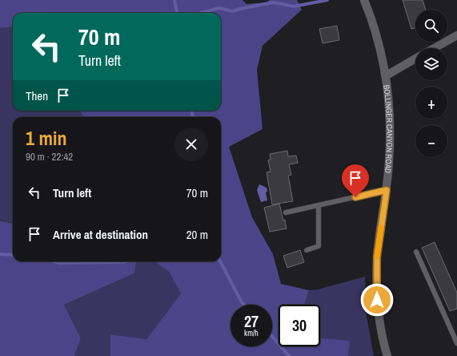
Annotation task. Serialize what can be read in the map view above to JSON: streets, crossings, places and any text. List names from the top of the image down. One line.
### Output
{"streets":{"street":["BOLLINGER CANYON ROAD"]},"page":{"map_buttons":["+","−"],"turn":["70 m","Turn left"],"then":"Then","heading":["1 min","90 m · 22:42"],"list":[{"name":"Turn left","value":"70 m"},{"name":"Arrive at destination","value":"20 m"}],"speed":"27 km/h","limit":"30"}}
